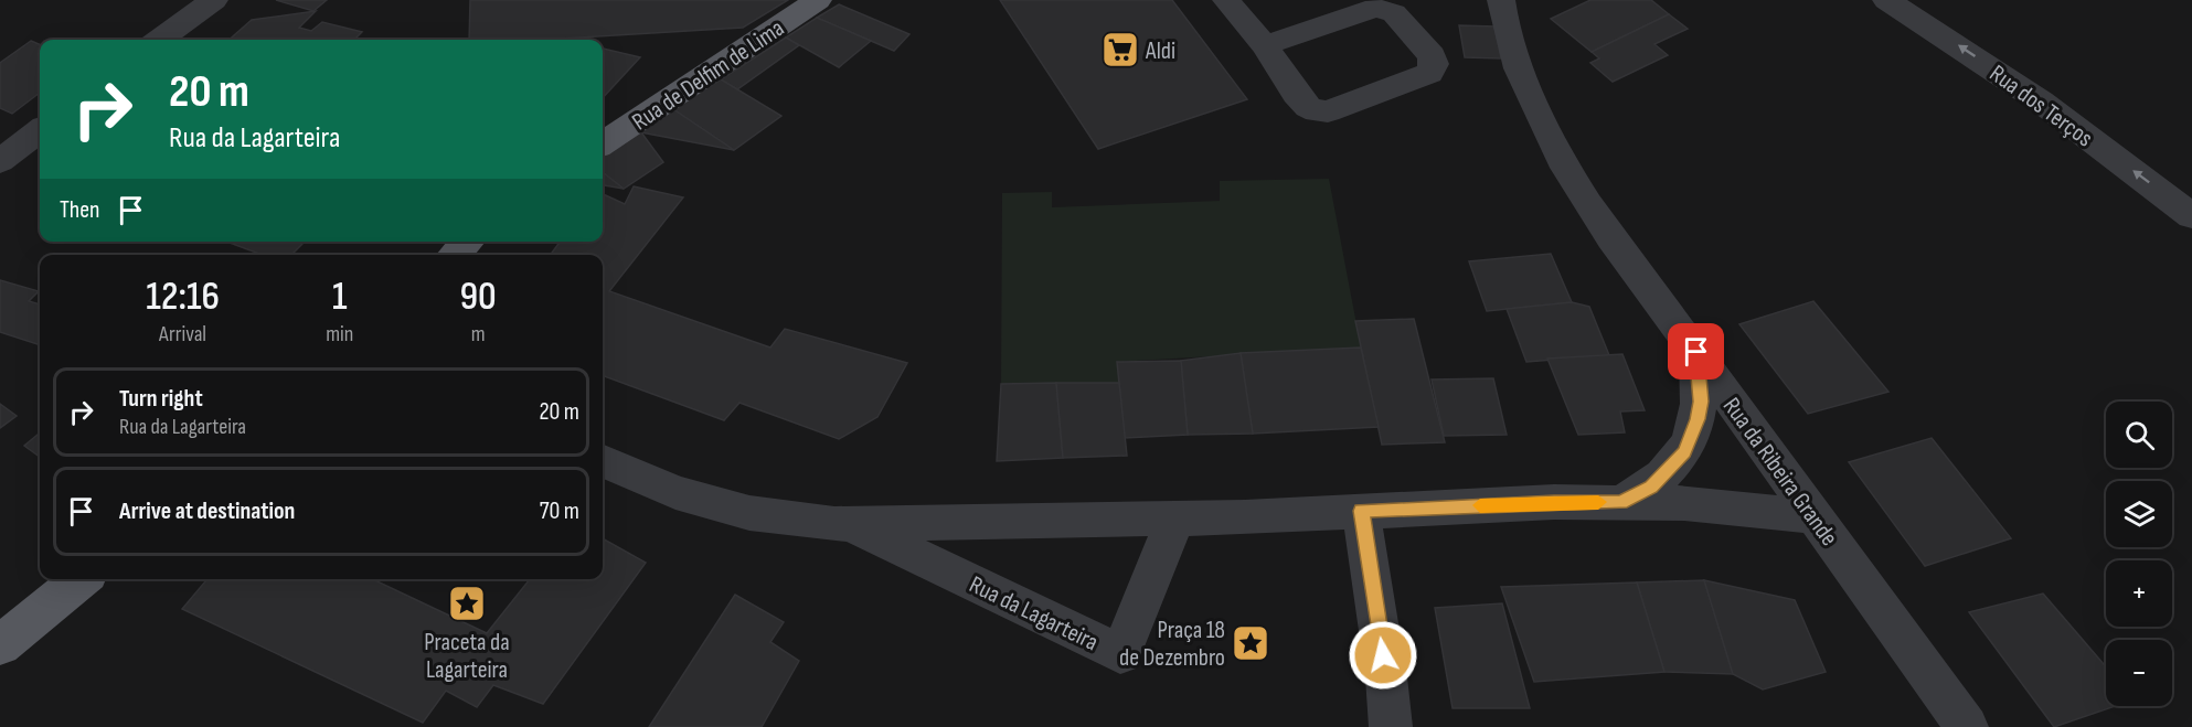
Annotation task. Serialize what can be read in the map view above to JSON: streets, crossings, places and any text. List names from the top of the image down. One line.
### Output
{"streets":{"main road":["Rua de Delfim de Lima"],"street":["Rua dos Terços","Rua da Ribeira Grande","Rua da Lagarteira"]},"crossings":[["Rua da Ribeira Grande","Rua da Lagarteira"]],"one_way":["Rua dos Terços"],"places":{"supermarket":["Aldi"],"place":["Praceta da Lagarteira","Praça 18 de Dezembro"]},"page":{"turn":["20 m","Rua da Lagarteira"],"then":"Then","eta":["12:16","Arrival","1","min","90","m"],"list":[{"name":"Turn right","note":"Rua da Lagarteira","value":"20 m"},{"name":"Arrive at destination","value":"70 m"}],"map_buttons":["+","−"]}}
